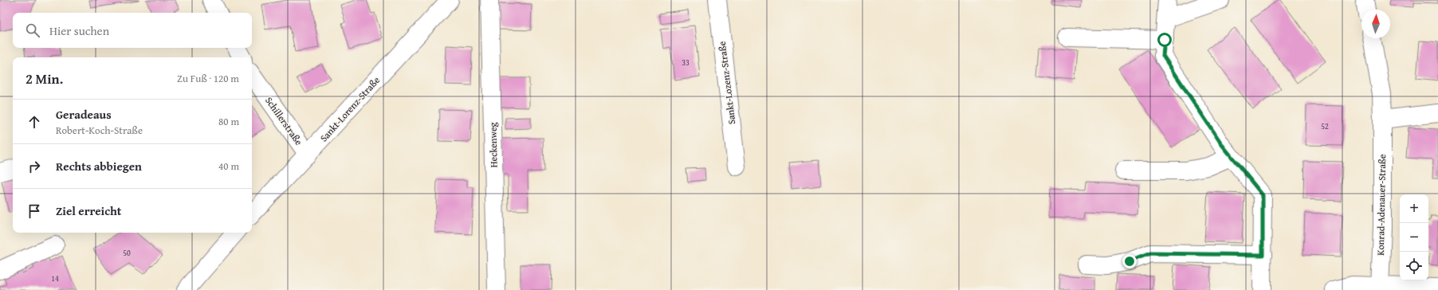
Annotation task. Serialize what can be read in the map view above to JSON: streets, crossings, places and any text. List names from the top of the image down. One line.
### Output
{"streets":{"street":["Sankt-Lozenz-Straße","Sankt-Lorenz-Straße","Schillerstraße","Heckenweg","Konrad-Adenauer-Straße"]},"crossings":[["Sankt-Lorenz-Straße","Schillerstraße"]],"house_numbers":["33","52","50","14"],"north":"top","page":{"search":"Hier suchen","heading":["2 Min.","Zu Fuß · 120 m"],"list":[["Geradeaus","Robert-Koch-Straße","80 m"],["Rechts abbiegen","40 m"],"Ziel erreicht"],"map_buttons":["+","−"]}}
